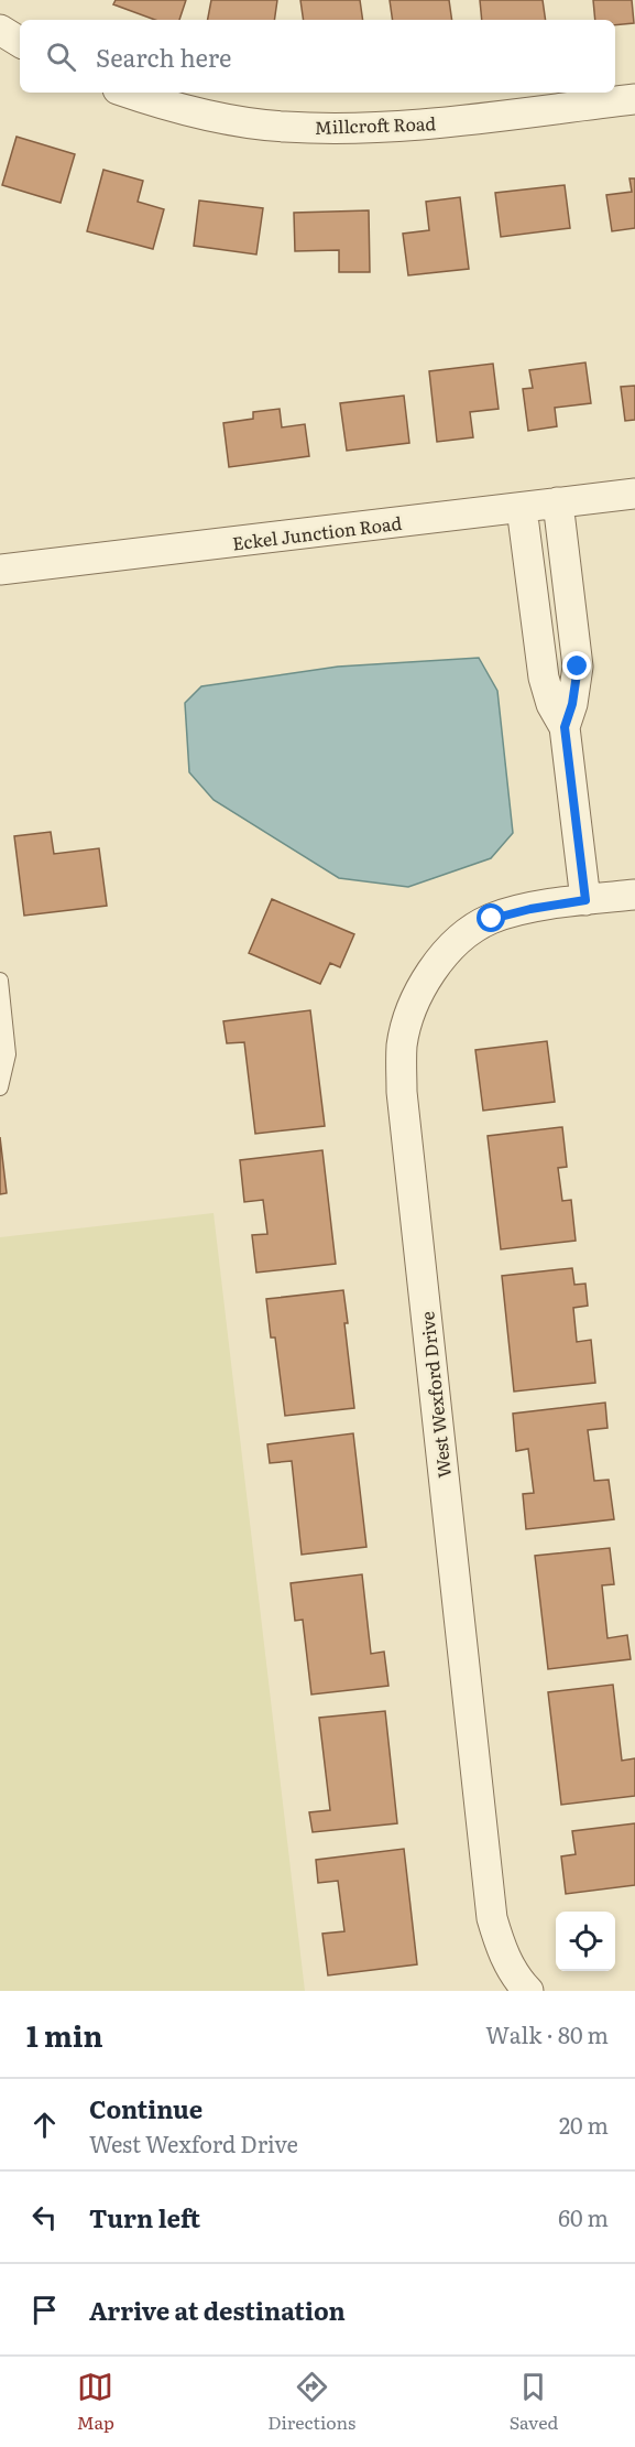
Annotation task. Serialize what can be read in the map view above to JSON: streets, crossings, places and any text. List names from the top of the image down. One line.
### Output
{"streets":{"street":["Millcroft Road","Eckel Junction Road","West Wexford Drive"]},"page":{"search":"Search here","heading":["1 min","Walk · 80 m"],"list":[["Continue","West Wexford Drive","20 m"],["Turn left","60 m"],"Arrive at destination"],"nav":["Map","Directions","Saved"]}}
